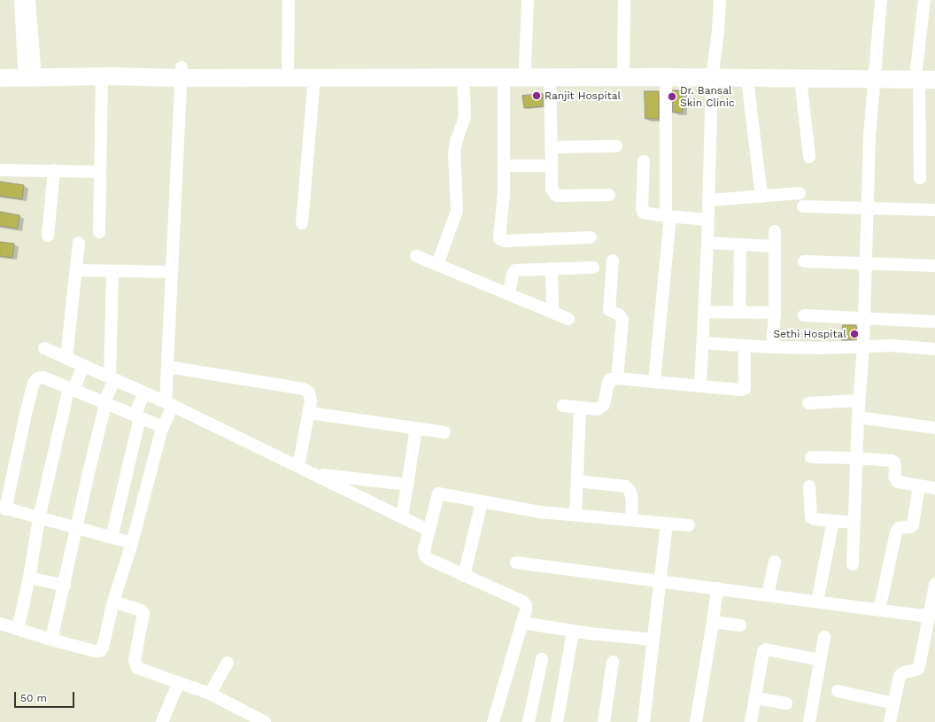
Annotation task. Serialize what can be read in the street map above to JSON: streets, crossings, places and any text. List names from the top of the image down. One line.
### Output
{"places":["Ranjit Hospital","Dr. Bansal Skin Clinic","Sethi Hospital"],"scale_bar":"50 m"}
